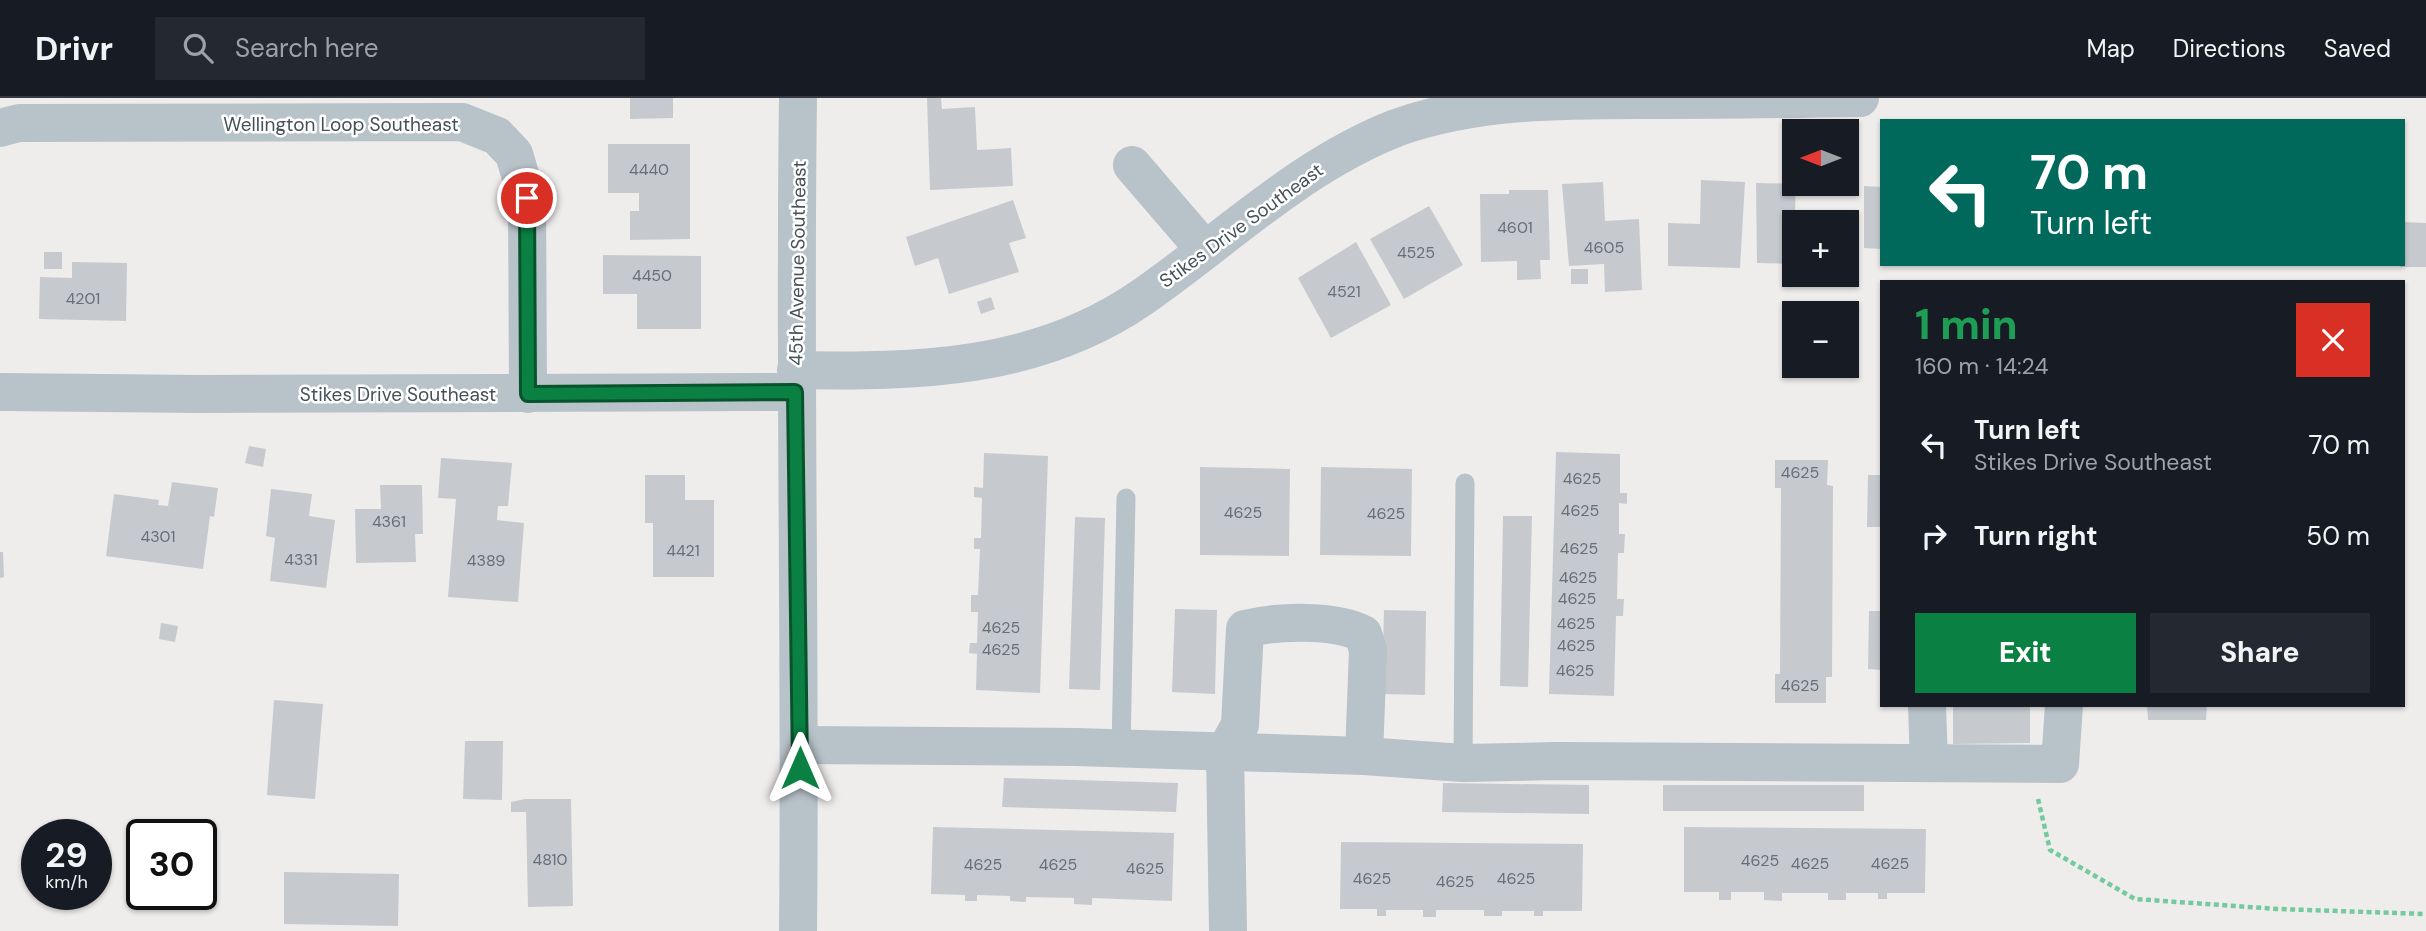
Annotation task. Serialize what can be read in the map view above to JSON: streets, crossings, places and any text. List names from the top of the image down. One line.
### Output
{"streets":{"street":["Wellington Loop Southeast","Stikes Drive Southeast","45th Avenue Southeast"]},"crossings":[["Wellington Loop Southeast","Stikes Drive Southeast"],["Stikes Drive Southeast","45th Avenue Southeast"]],"house_numbers":["4440","4601","4605","4525","4450","4521","4201","4625","4625","4625","4625","4625","4361","4301","4625","4421","4331","4389","4625","4625","4625","4625","4625","4625","4625","4625","4810","4625","4625","4625","4625","4625","4625","4625","4625","4625"],"north":"left","page":{"header":"Drivr","search":"Search here","nav":["Map","Directions","Saved"],"map_buttons":["+","−"],"turn":["70 m","Turn left"],"heading":["1 min","160 m · 14:24"],"list":[{"name":"Turn left","note":"Stikes Drive Southeast","value":"70 m"},{"name":"Turn right","value":"50 m"}],"buttons":["Exit","Share"],"speed":"29 km/h","limit":"30"}}
